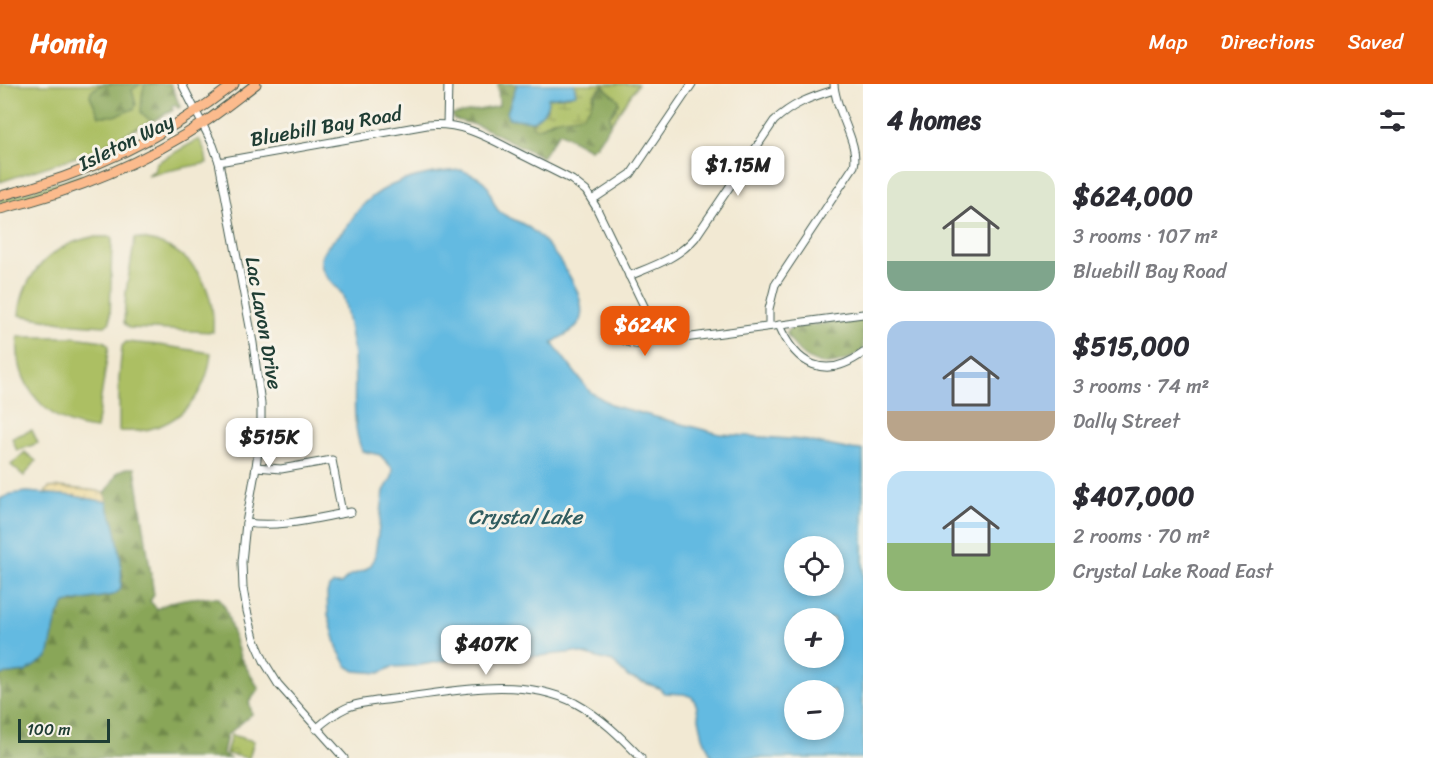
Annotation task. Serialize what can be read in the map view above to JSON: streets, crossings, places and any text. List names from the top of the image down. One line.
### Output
{"streets":{"main road":["Isleton Way"],"street":["Bluebill Bay Road","Lac Lavon Drive"]},"crossings":[["Bluebill Bay Road","Lac Lavon Drive"],["Isleton Way","Lac Lavon Drive"]],"water":["Crystal Lake"],"scale_bar":"100 m","page":{"header":"Homiq","nav":["Map","Directions","Saved"],"heading":"4 homes","price":["$1.15M","$624K","$515K","$407K"],"list":[{"name":"$624,000","note":"3 rooms · 107 m² · Bluebill Bay Road"},{"name":"$515,000","note":"3 rooms · 74 m² · Dally Street"},{"name":"$407,000","note":"2 rooms · 70 m² · Crystal Lake Road East"}],"map_buttons":["+","−"],"scale":"100 m"}}
